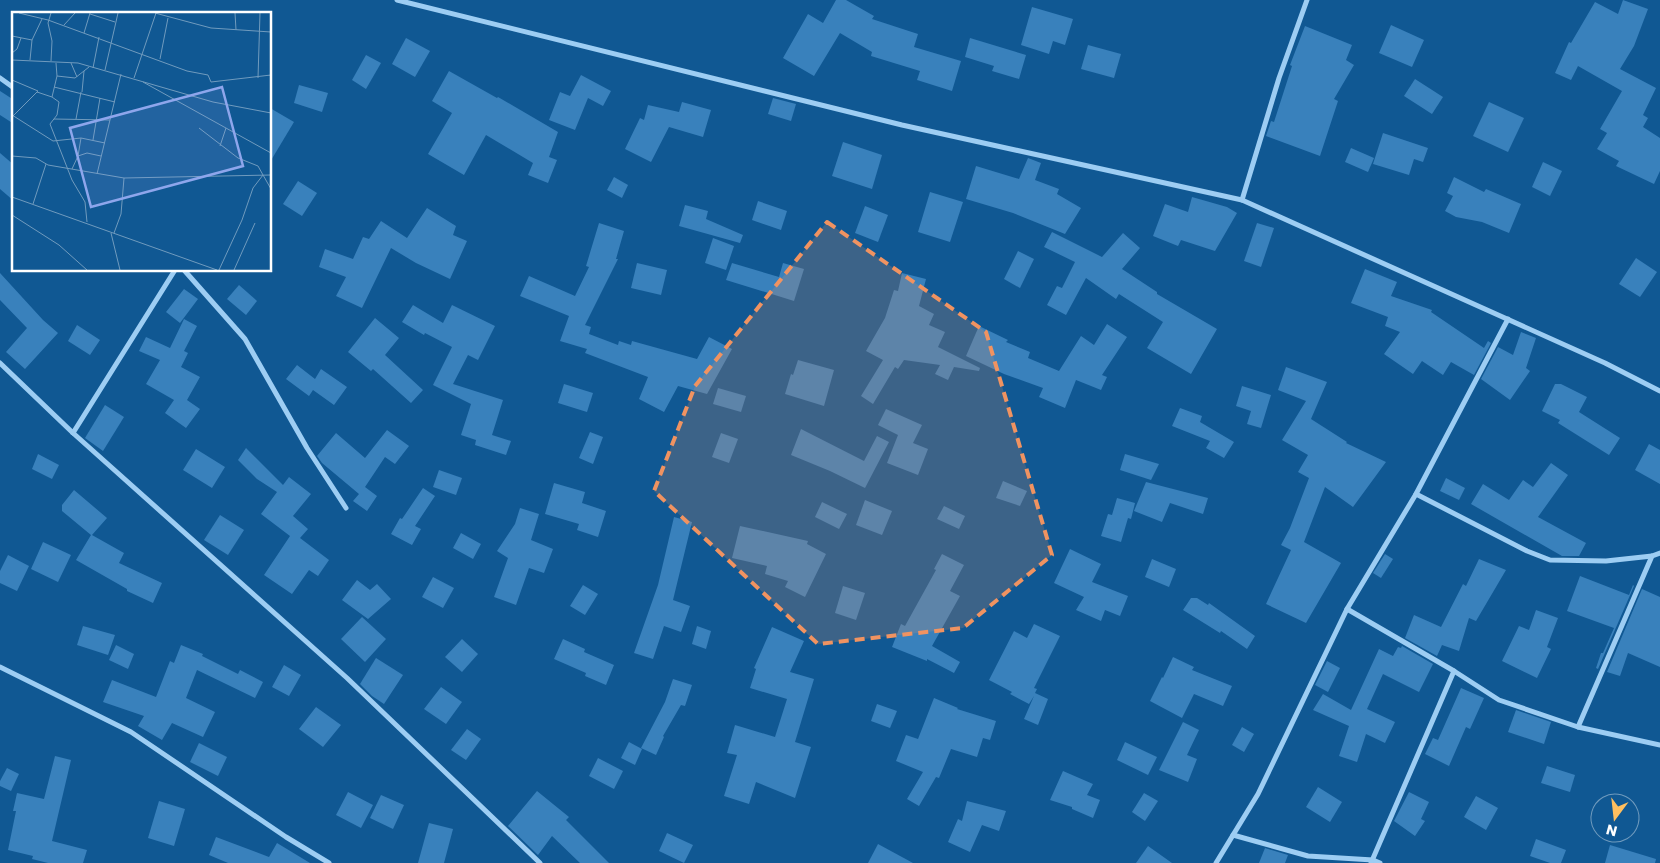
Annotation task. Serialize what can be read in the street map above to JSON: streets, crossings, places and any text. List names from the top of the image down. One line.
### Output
{"north":"bottom"}
